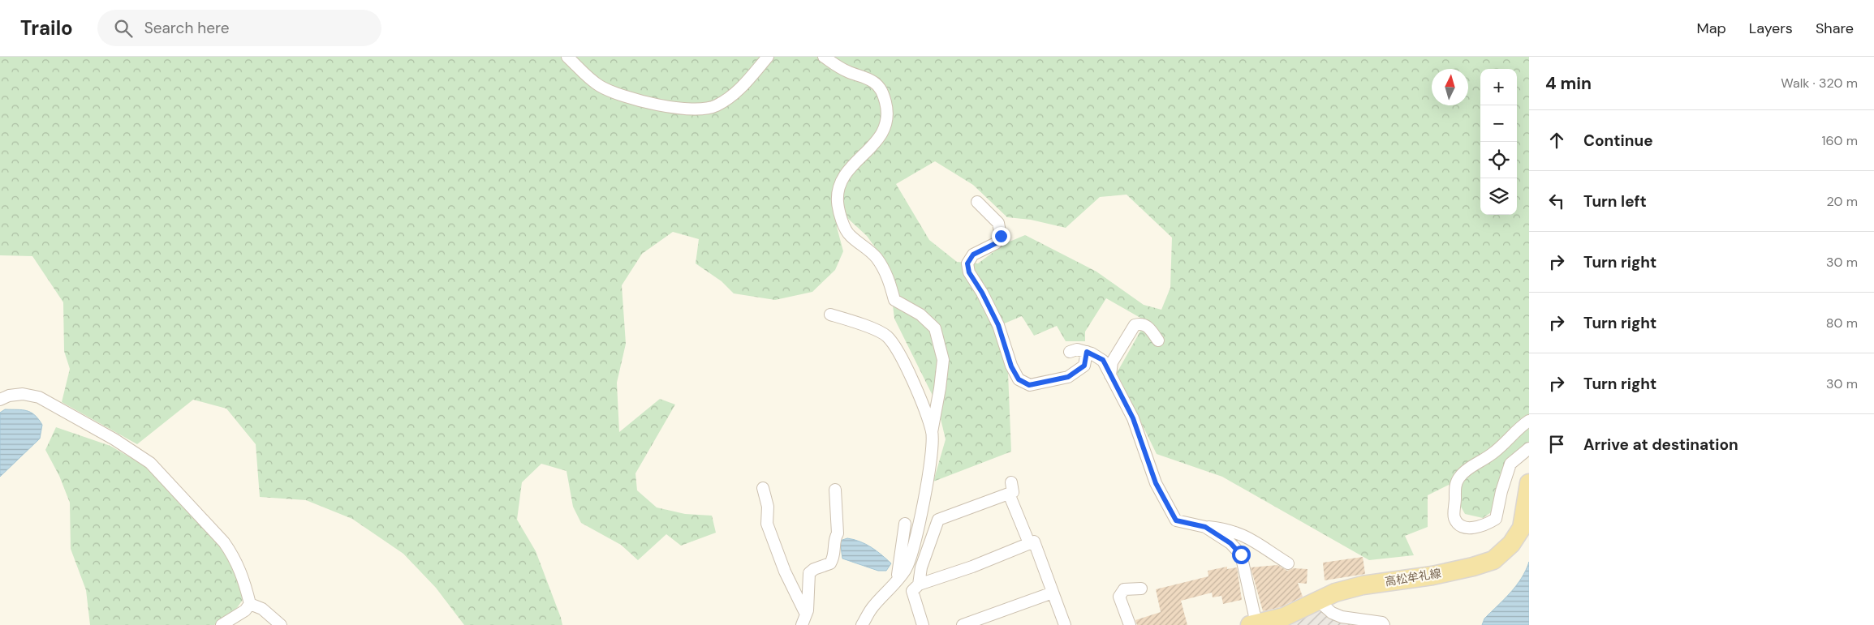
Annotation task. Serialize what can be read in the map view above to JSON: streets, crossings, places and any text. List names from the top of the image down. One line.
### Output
{"streets":{"main road":["高松牟礼線"]},"north":"top","page":{"header":"Trailo","search":"Search here","nav":["Map","Layers","Share"],"heading":["4 min","Walk · 320 m"],"map_buttons":["+","−"],"list":[["Continue","160 m"],["Turn left","20 m"],["Turn right","30 m"],["Turn right","80 m"],["Turn right","30 m"],"Arrive at destination"]}}
